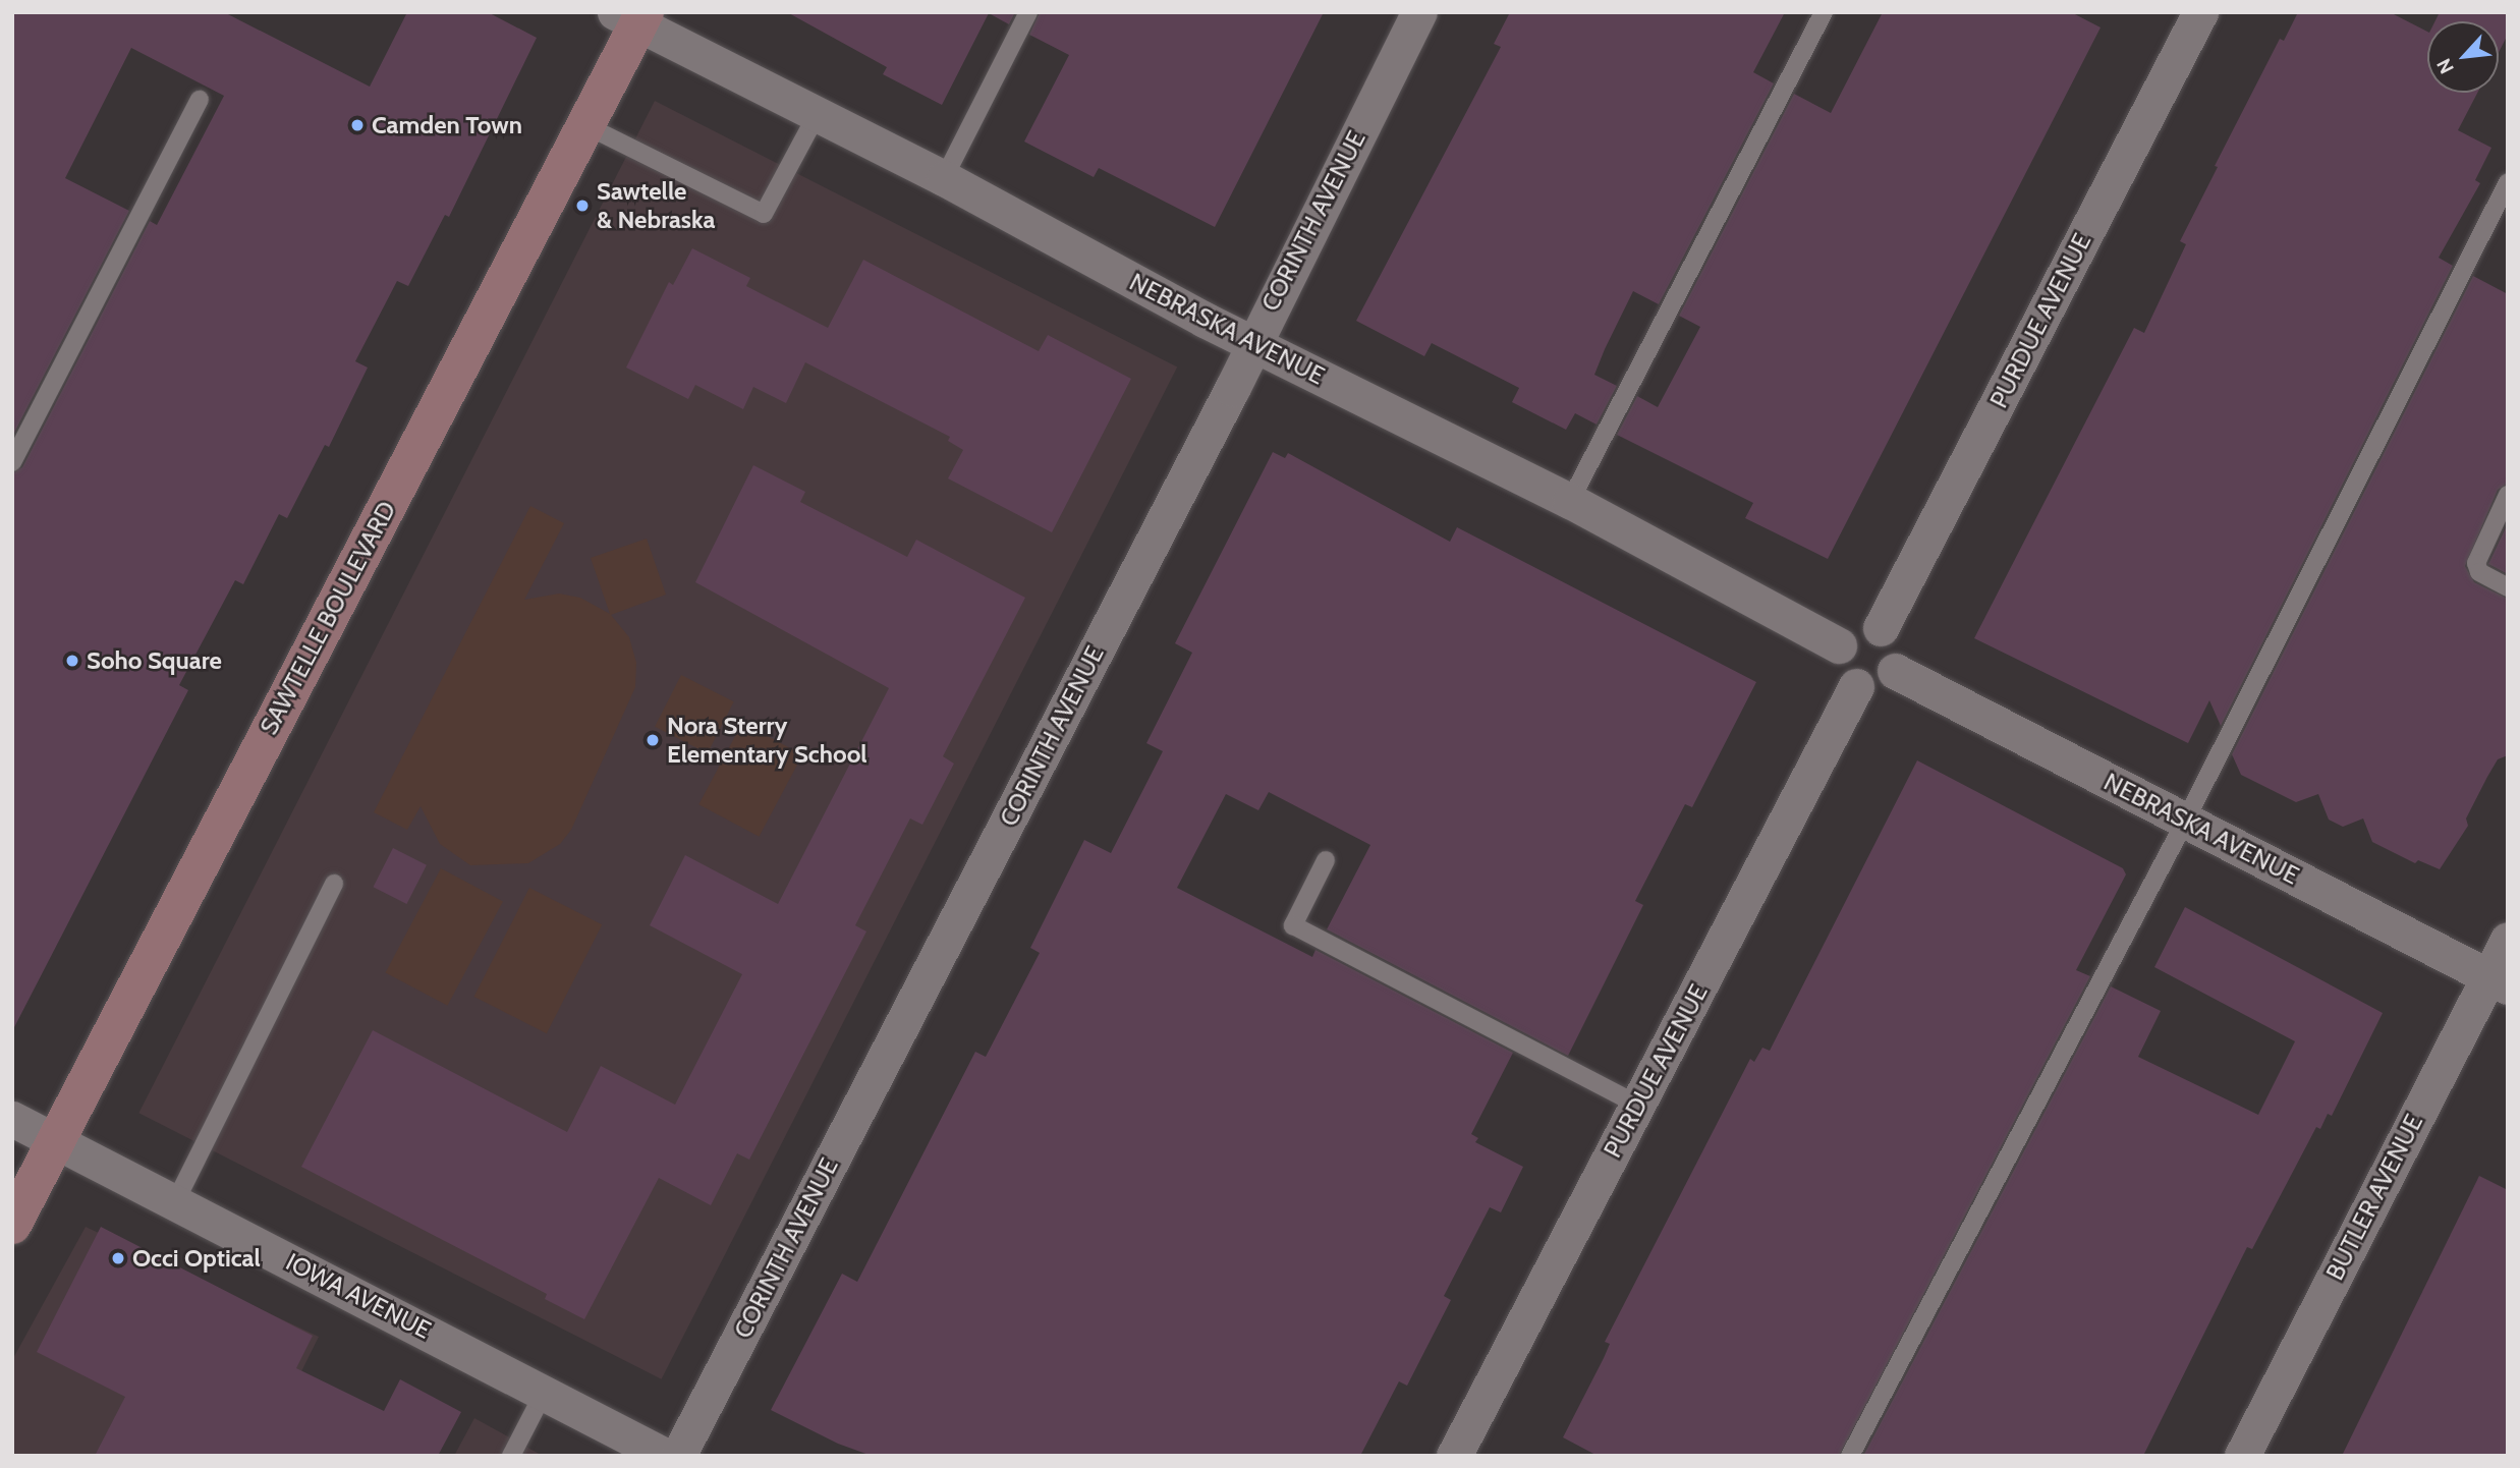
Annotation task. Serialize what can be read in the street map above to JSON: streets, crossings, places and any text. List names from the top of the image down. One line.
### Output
{"streets":{"street":["CORINTH AVENUE","PURDUE AVENUE","NEBRASKA AVENUE","SAWTELLE BOULEVARD","BUTLER AVENUE","IOWA AVENUE"]},"crossings":[["CORINTH AVENUE","NEBRASKA AVENUE"],["PURDUE AVENUE","NEBRASKA AVENUE"],["NEBRASKA AVENUE","SAWTELLE BOULEVARD"],["NEBRASKA AVENUE","BUTLER AVENUE"],["SAWTELLE BOULEVARD","IOWA AVENUE"]],"places":["Camden Town","Sawtelle & Nebraska","Soho Square","Nora Sterry Elementary School","Occi Optical"],"north":"bottom left"}
